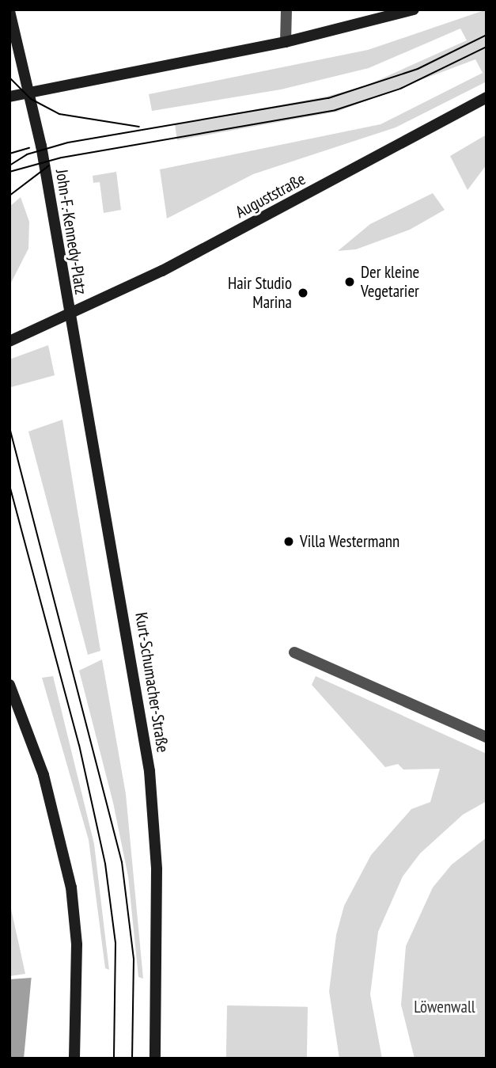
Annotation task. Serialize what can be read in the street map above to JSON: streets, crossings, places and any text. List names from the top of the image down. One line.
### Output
{"streets":{"main road":["Auguststraße","John-F.-Kennedy-Platz","Kurt-Schumacher-Straße"]},"crossings":[["Auguststraße","John-F.-Kennedy-Platz"],["Auguststraße","Kurt-Schumacher-Straße"],["John-F.-Kennedy-Platz","Kurt-Schumacher-Straße"]],"parks":["Löwenwall"],"places":["Der kleine Vegetarier","Hair Studio Marina","Villa Westermann"]}
